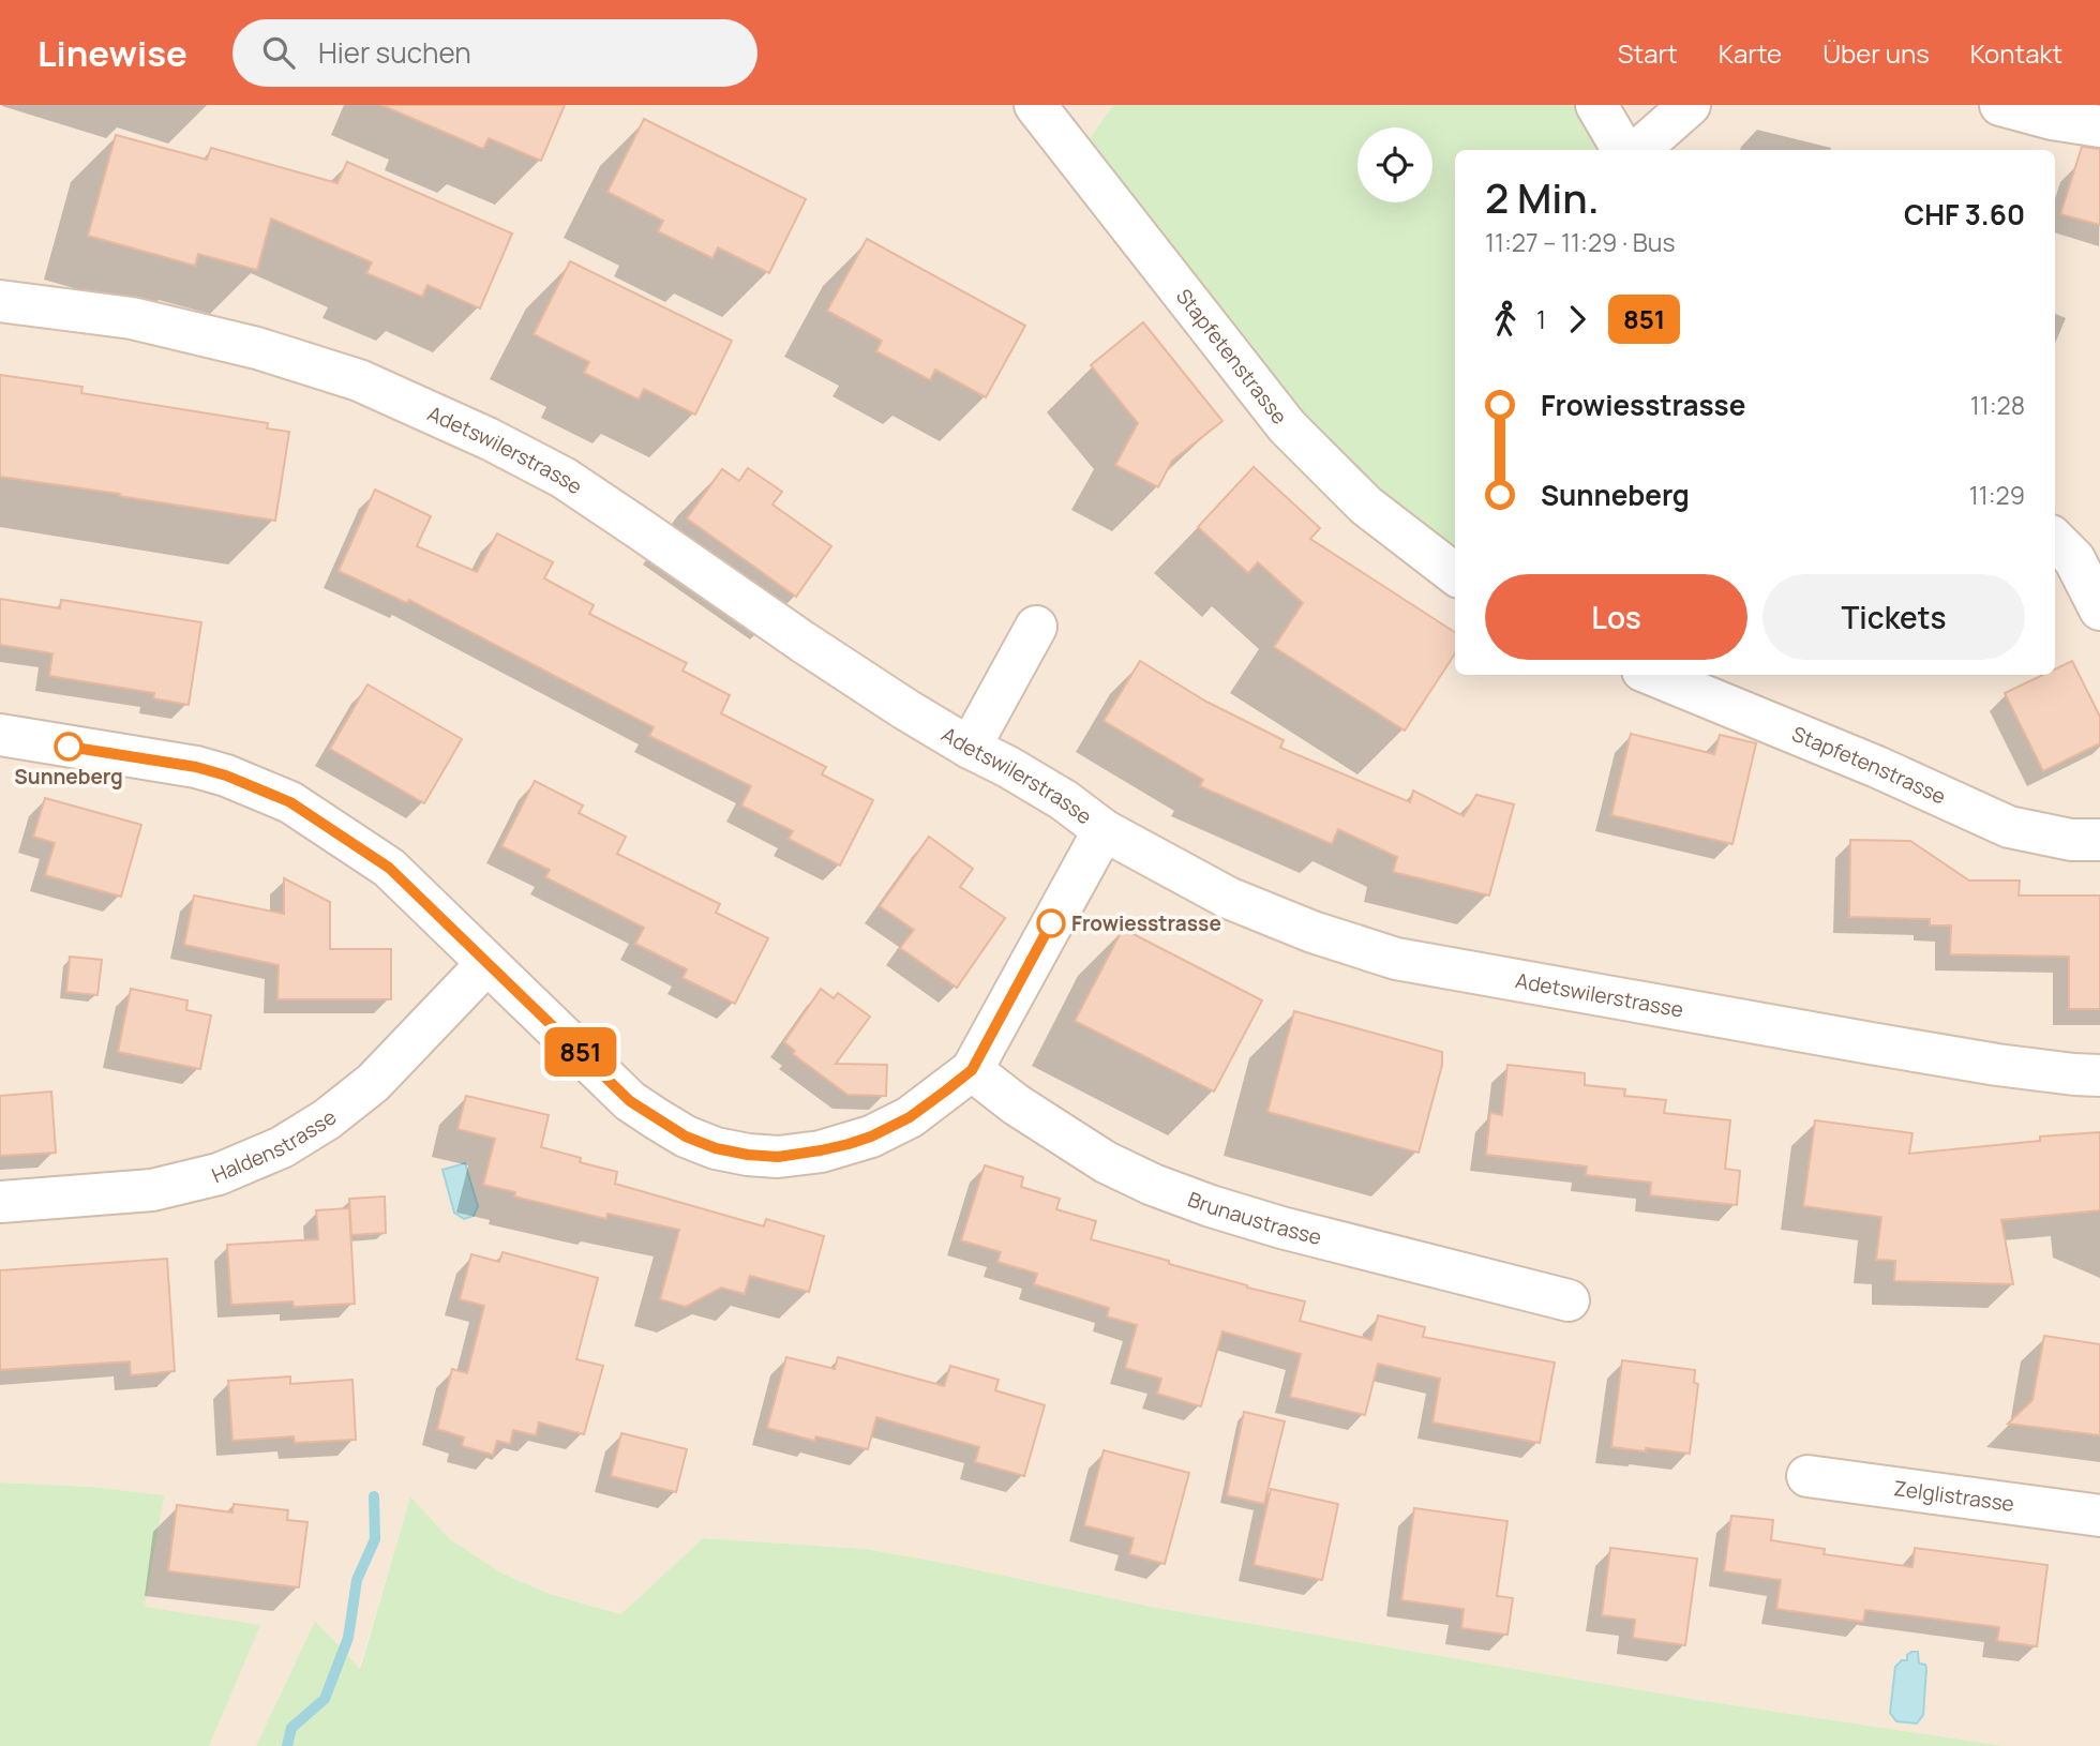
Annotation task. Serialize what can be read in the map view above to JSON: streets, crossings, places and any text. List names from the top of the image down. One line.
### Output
{"streets":{"street":["Stapfetenstrasse","Adetswilerstrasse","Haldenstrasse","Brunaustrasse","Zelglistrasse"]},"places":["Sunneberg","Frowiesstrasse"],"lines":["bus line 851"],"page":{"header":"Linewise","search":"Hier suchen","nav":["Start","Karte","Über uns","Kontakt"],"on_map":"851","heading":["2 Min.","11:27 – 11:29 · Bus","CHF 3.60"],"legs":["1","851"],"list":[{"name":"Frowiesstrasse","value":"11:28"},{"name":"Sunneberg","value":"11:29"}],"buttons":["Los","Tickets"]}}
